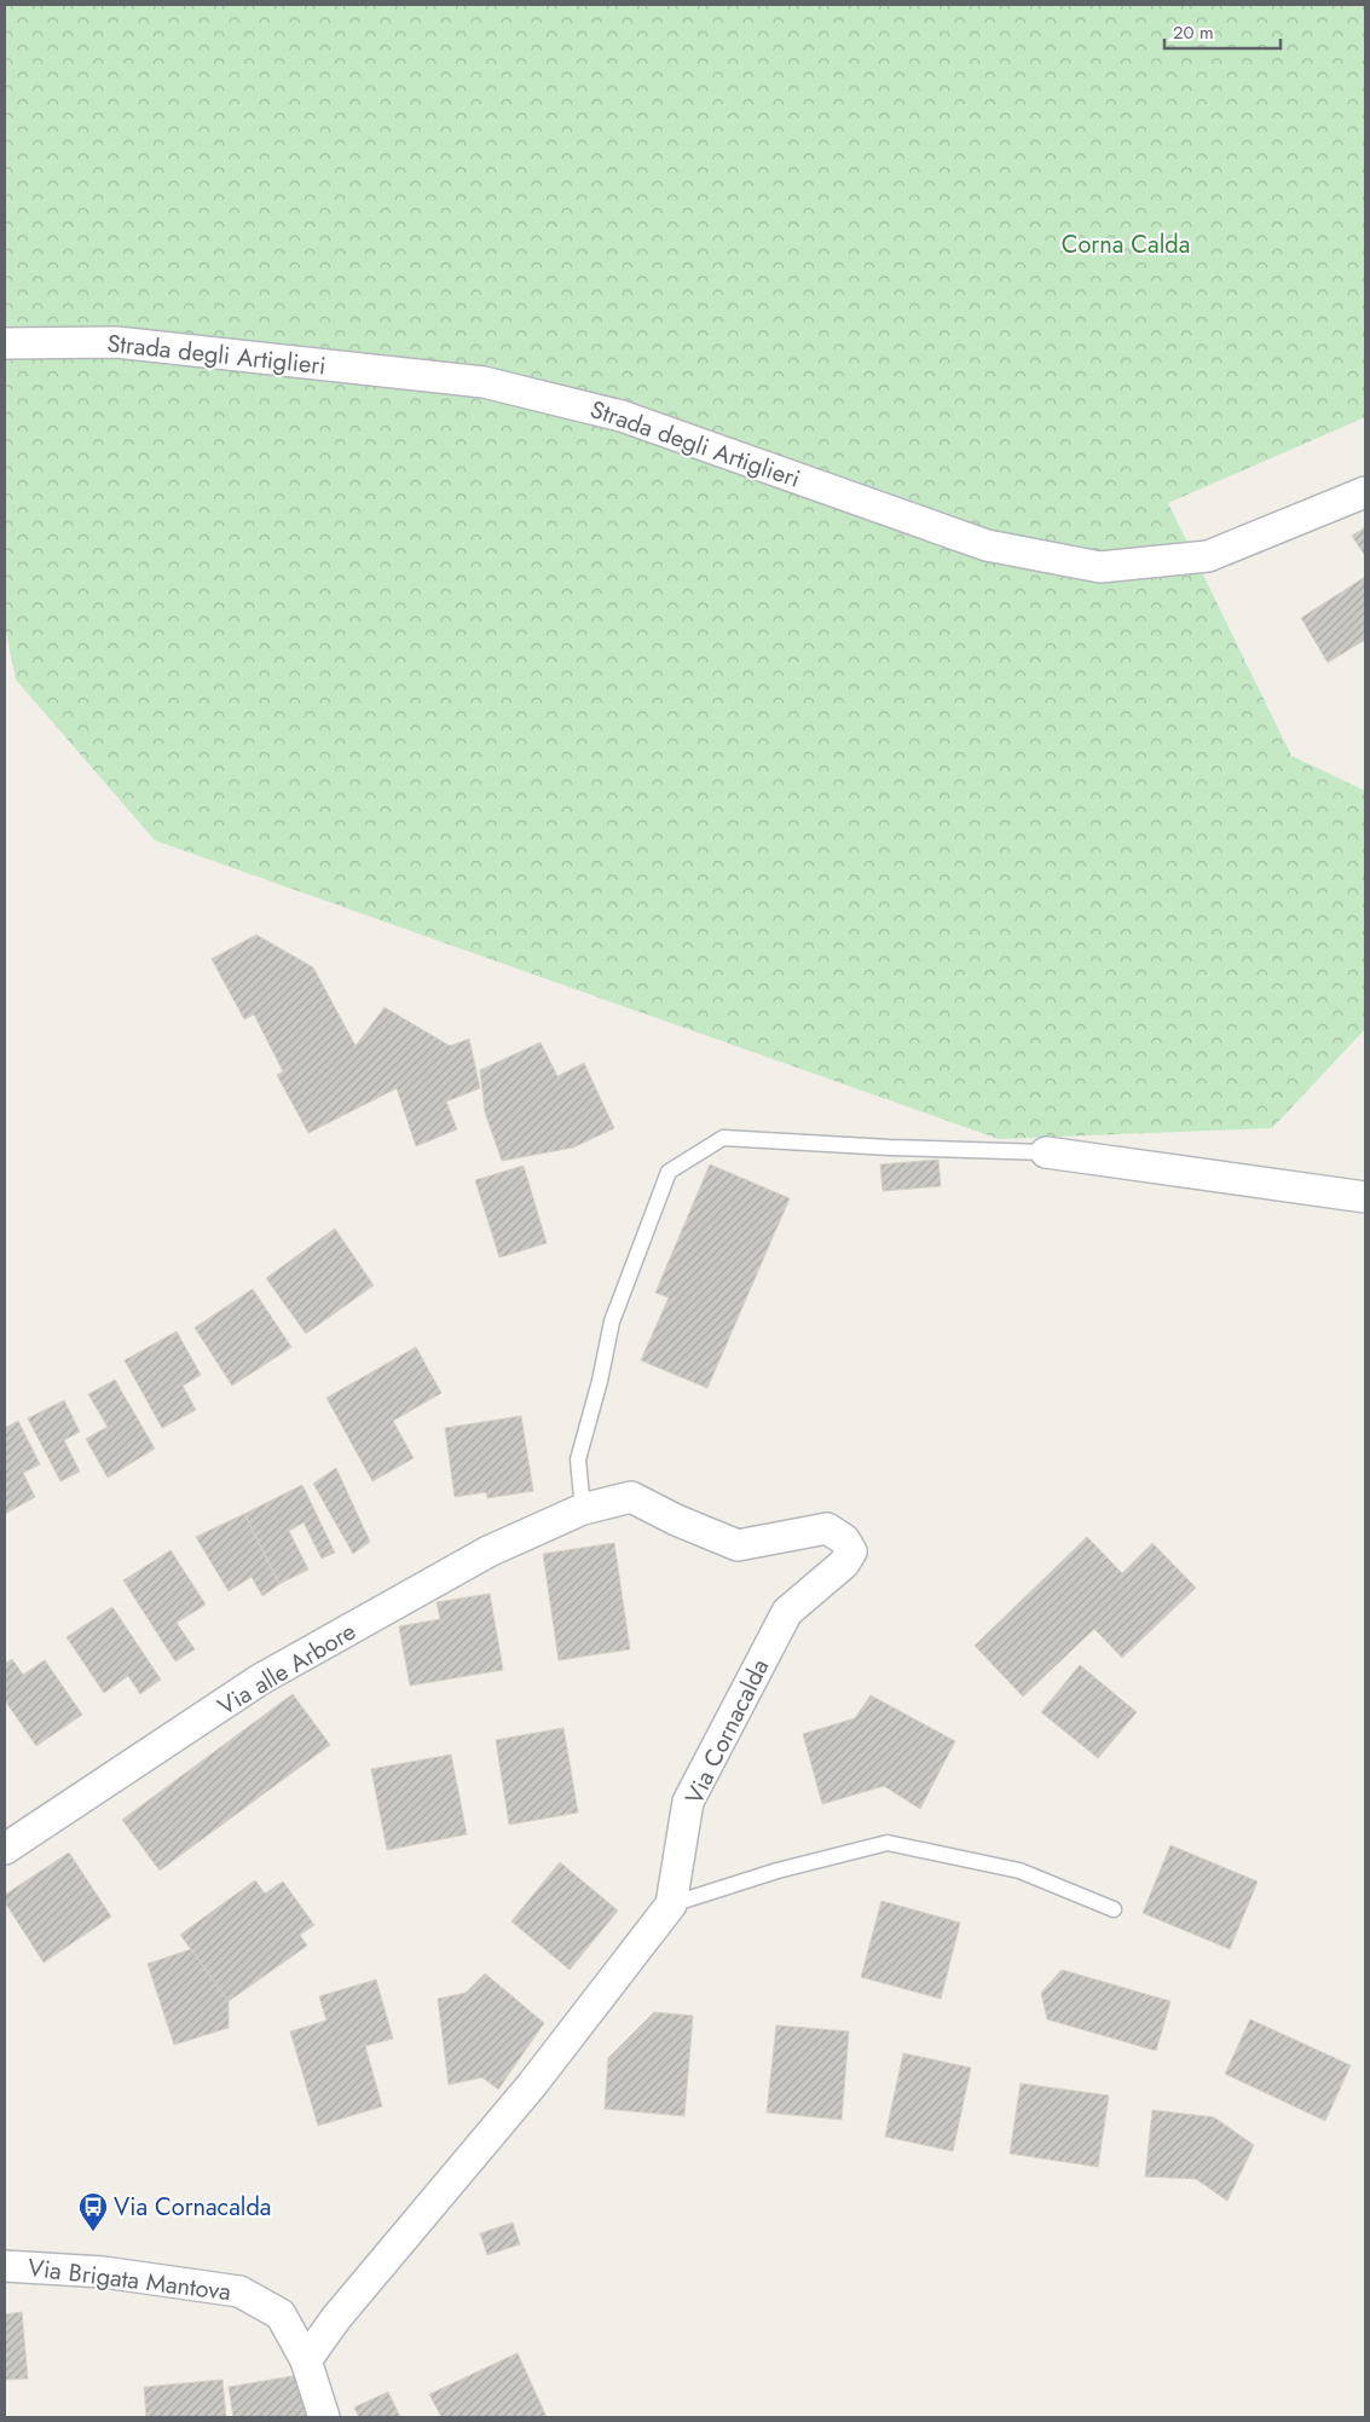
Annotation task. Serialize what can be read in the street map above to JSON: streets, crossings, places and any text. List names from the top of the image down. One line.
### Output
{"streets":{"street":["Strada degli Artiglieri","Via alle Arbore","Via Cornacalda","Via Brigata Mantova"]},"crossings":[["Via alle Arbore","Via Cornacalda"],["Via Cornacalda","Via Brigata Mantova"]],"parks":["Corna Calda"],"places":{"bus stop":["Via Cornacalda"]},"scale_bar":"20 m"}
